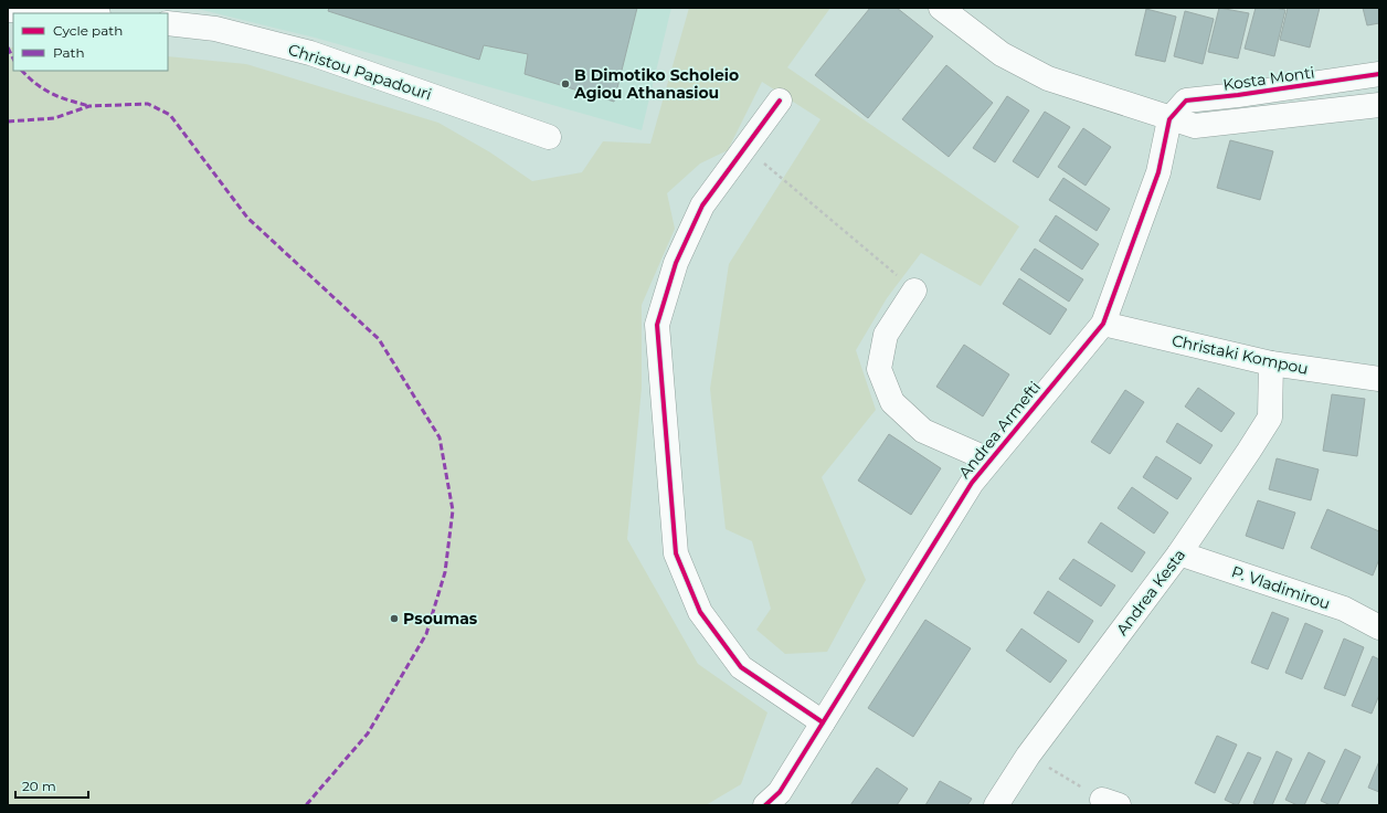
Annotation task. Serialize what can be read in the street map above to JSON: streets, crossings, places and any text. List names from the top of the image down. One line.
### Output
{"streets":{"street":["Christou Papadouri","Kosta Monti","Christaki Kompou","Andrea Armefti","P. Vladimirou","Andrea Kesta"]},"crossings":[["Kosta Monti","Andrea Armefti"],["Christaki Kompou","Andrea Armefti"],["Christaki Kompou","Andrea Kesta"],["P. Vladimirou","Andrea Kesta"]],"places":["B Dimotiko Scholeio Agiou Athanasiou","Psoumas"],"legend":["Cycle path","Path"],"scale_bar":"20 m"}
